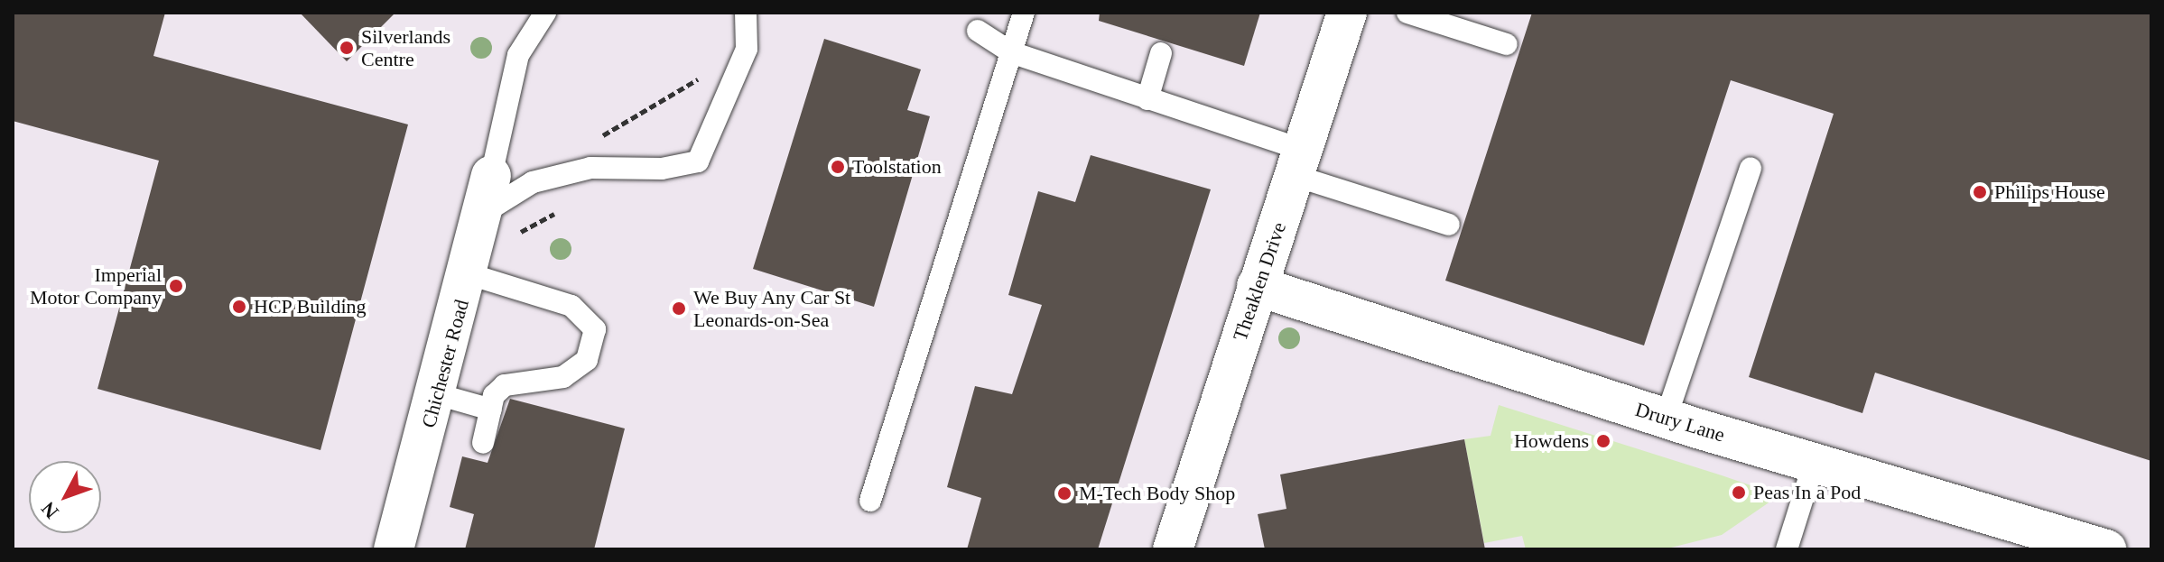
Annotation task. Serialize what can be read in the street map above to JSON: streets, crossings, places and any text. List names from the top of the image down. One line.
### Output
{"streets":{"street":["Theaklen Drive","Chichester Road","Drury Lane"]},"crossings":[["Theaklen Drive","Drury Lane"]],"places":["Silverlands Centre","Toolstation","Philips House","Imperial Motor Company","HCP Building","We Buy Any Car St Leonards-on-Sea","Howdens","Peas In a Pod","M-Tech Body Shop"],"north":"bottom left"}
